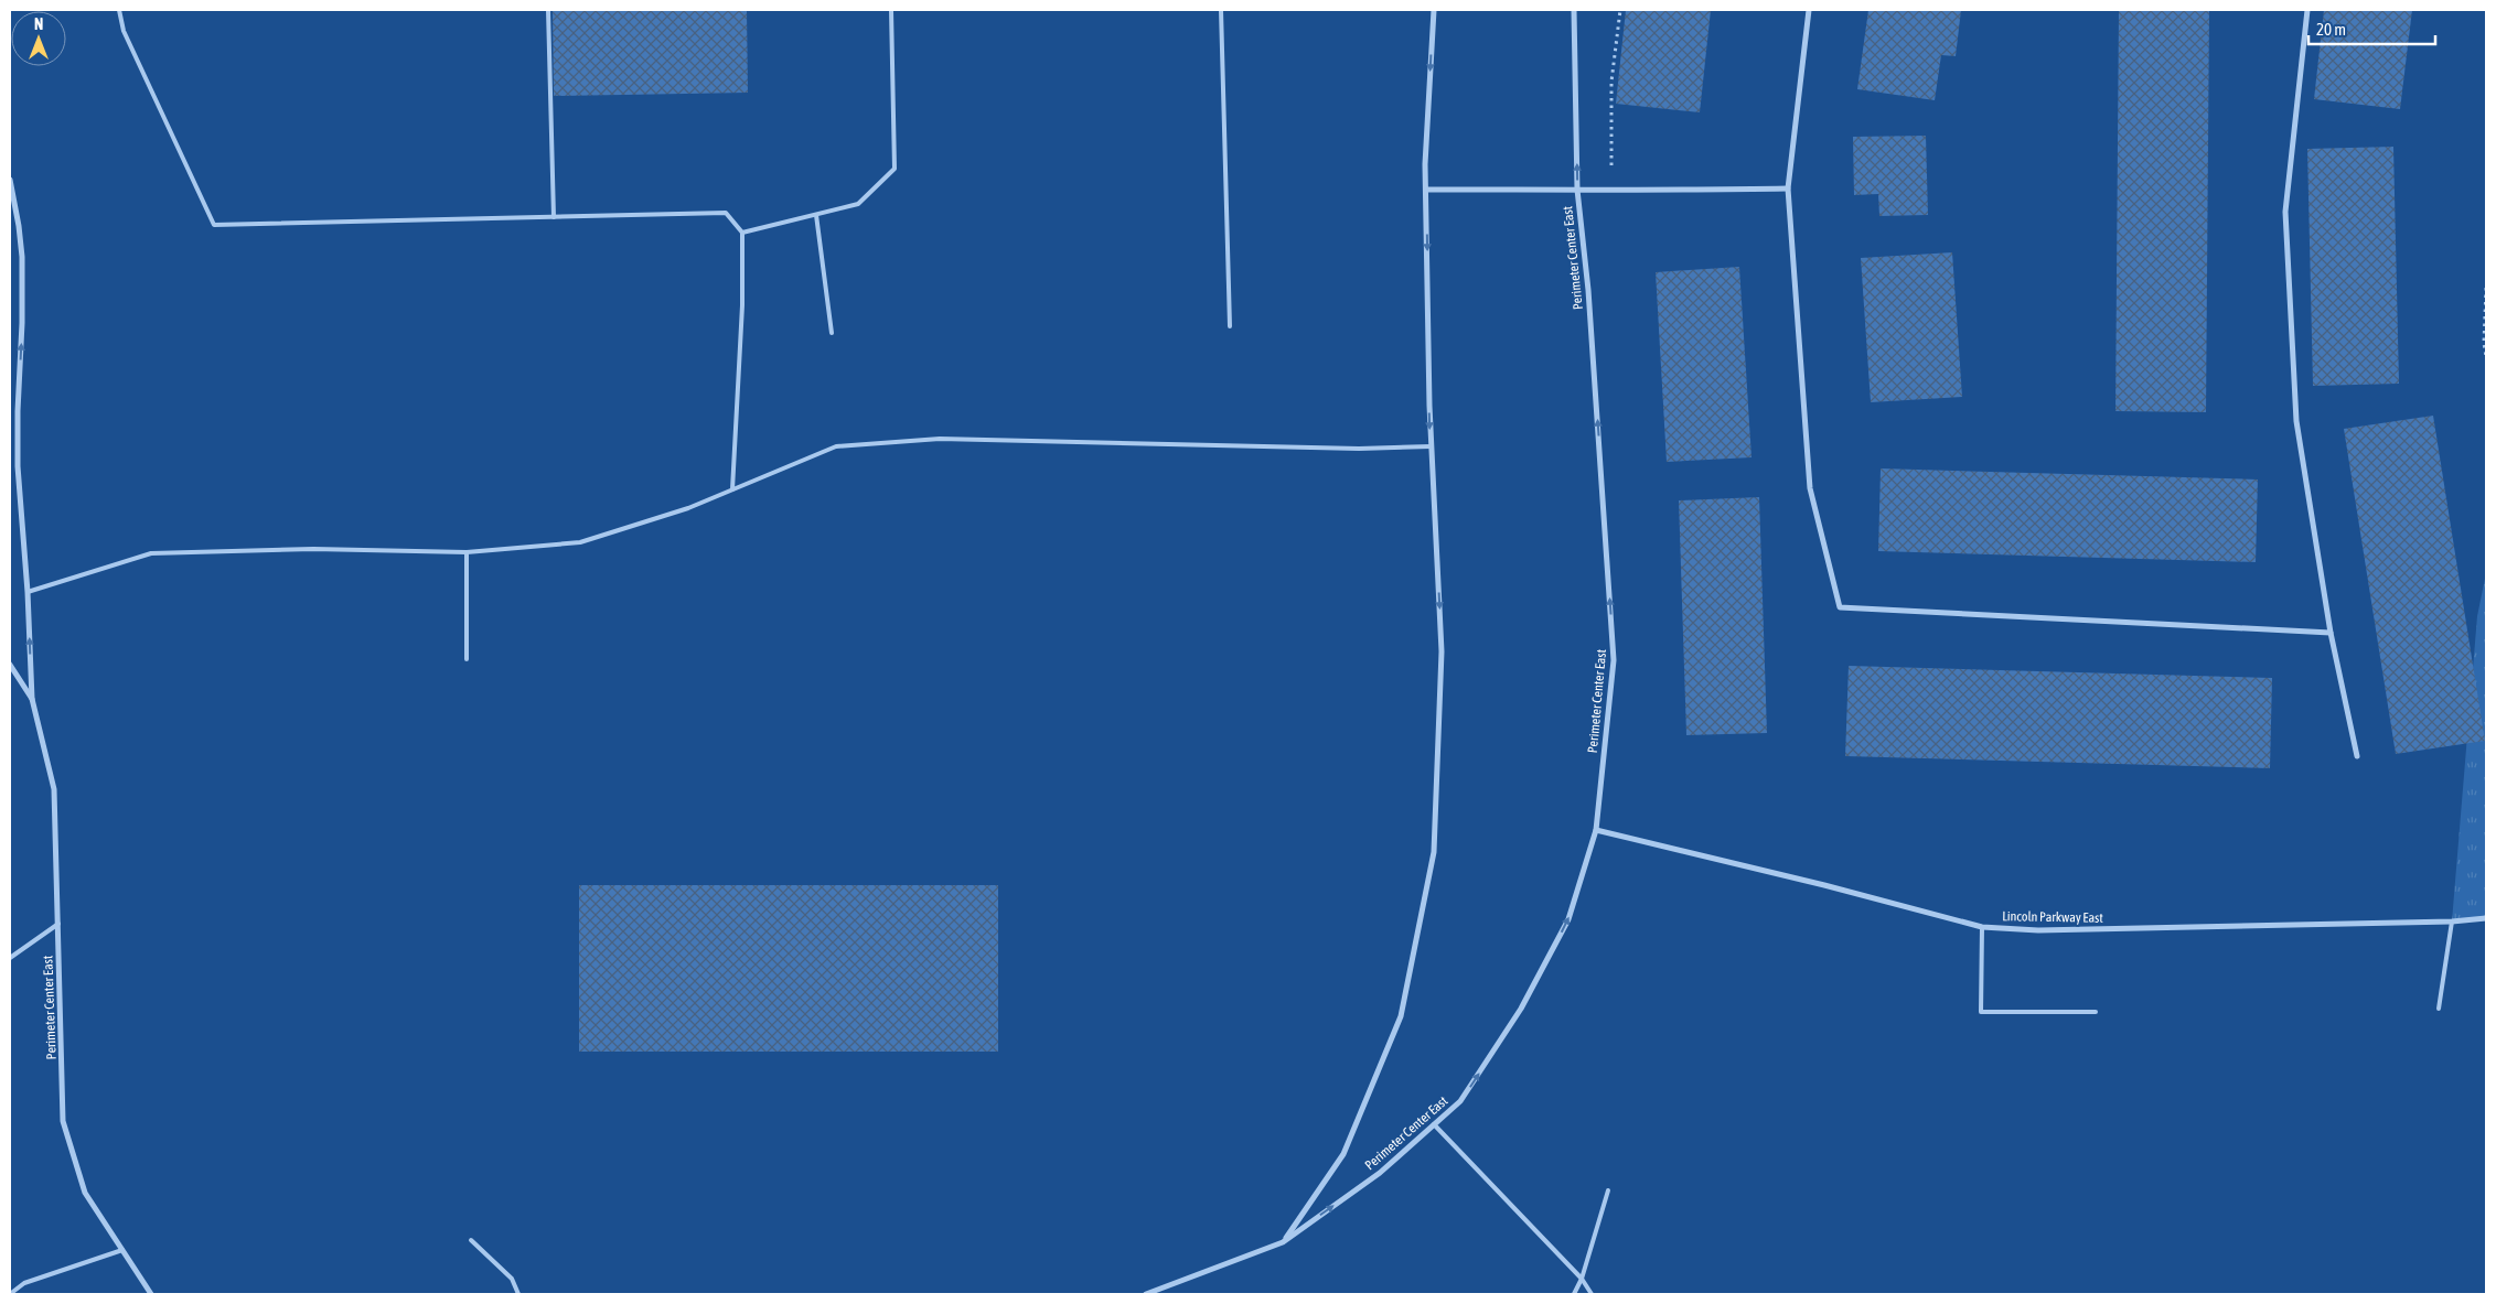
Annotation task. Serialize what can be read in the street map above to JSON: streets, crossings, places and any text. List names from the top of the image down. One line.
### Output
{"streets":{"street":["Perimeter Center East","Lincoln Parkway East"]},"crossings":[["Perimeter Center East","Lincoln Parkway East"]],"scale_bar":"20 m","north":"top"}
